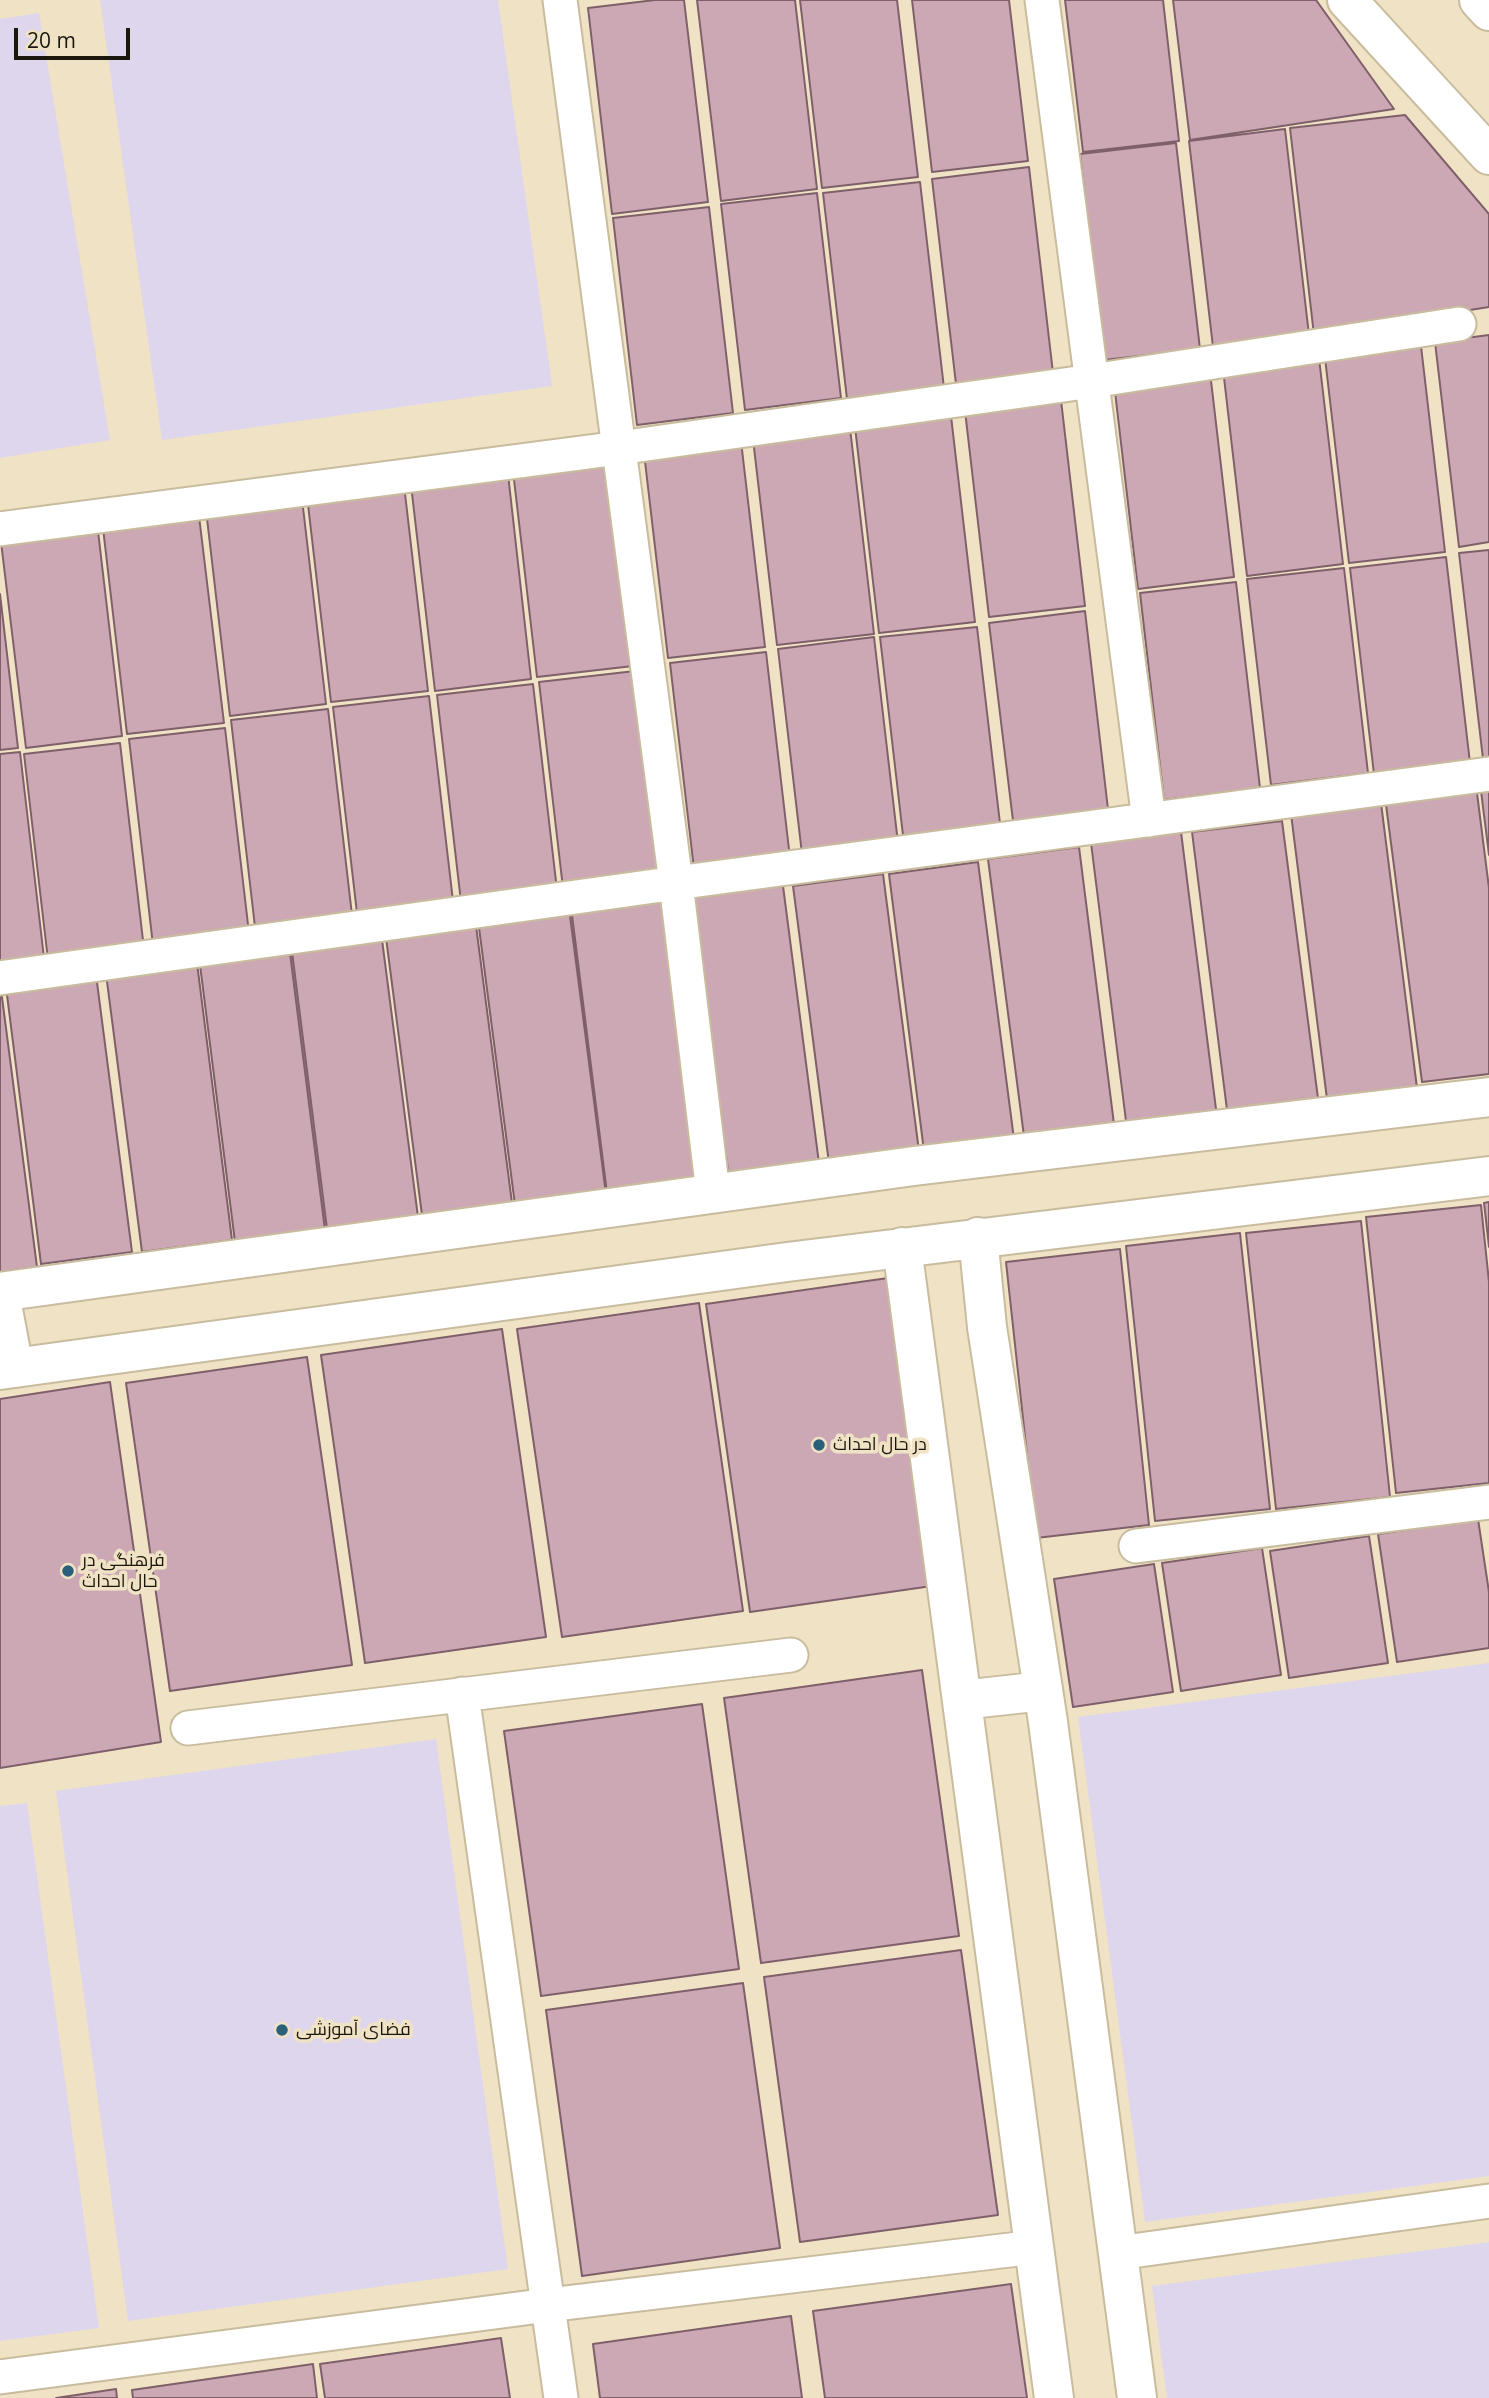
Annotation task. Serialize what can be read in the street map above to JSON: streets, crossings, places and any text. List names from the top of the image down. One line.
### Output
{"places":["در حال احداث","فرهنگی در حال احداث","فضای آموزشی"],"scale_bar":"20 m"}
